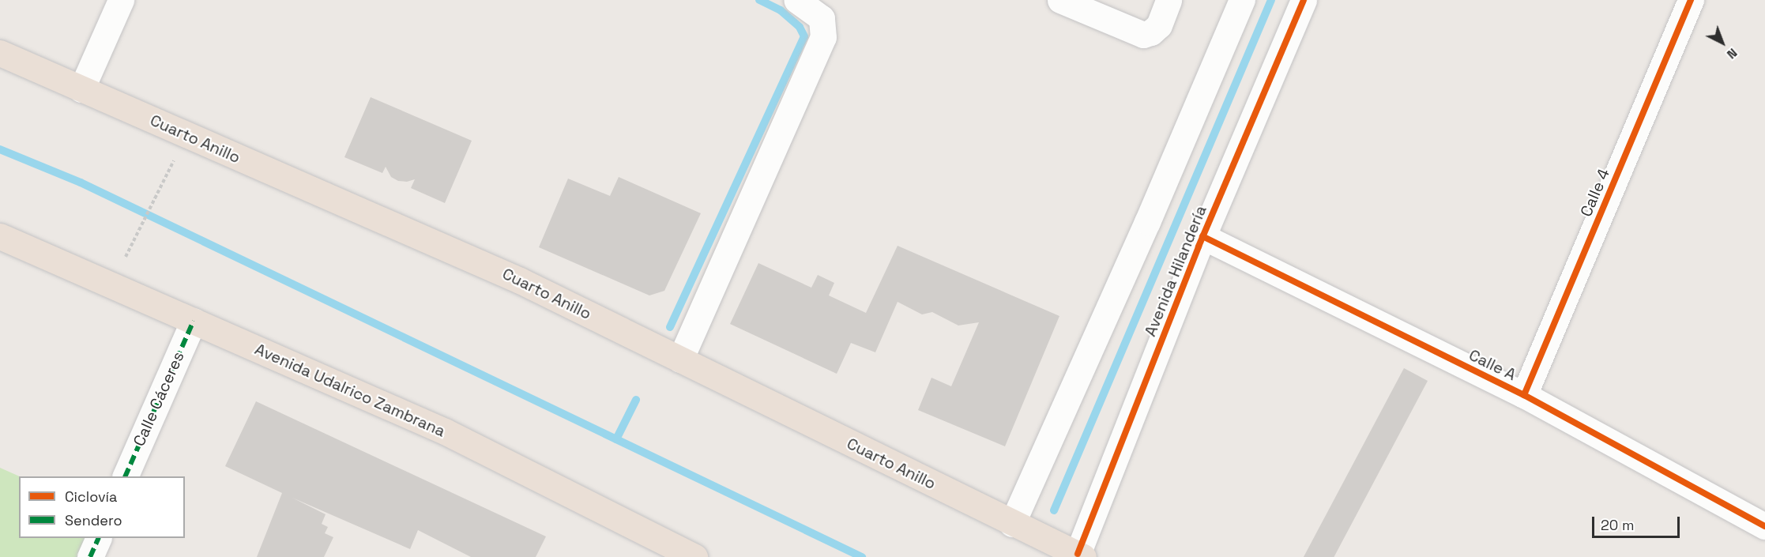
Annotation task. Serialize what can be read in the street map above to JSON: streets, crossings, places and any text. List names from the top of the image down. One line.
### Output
{"streets":{"highway":["Cuarto Anillo","Avenida Udalrico Zambrana"],"street":["Calle 4","Avenida Hilandería","Calle A","Calle Cáceres"]},"crossings":[["Cuarto Anillo","Avenida Hilandería"],["Calle 4","Calle A"],["Avenida Hilandería","Calle A"],["Avenida Udalrico Zambrana","Calle Cáceres"]],"legend":["Ciclovía","Sendero"],"scale_bar":"20 m","north":"bottom right"}
